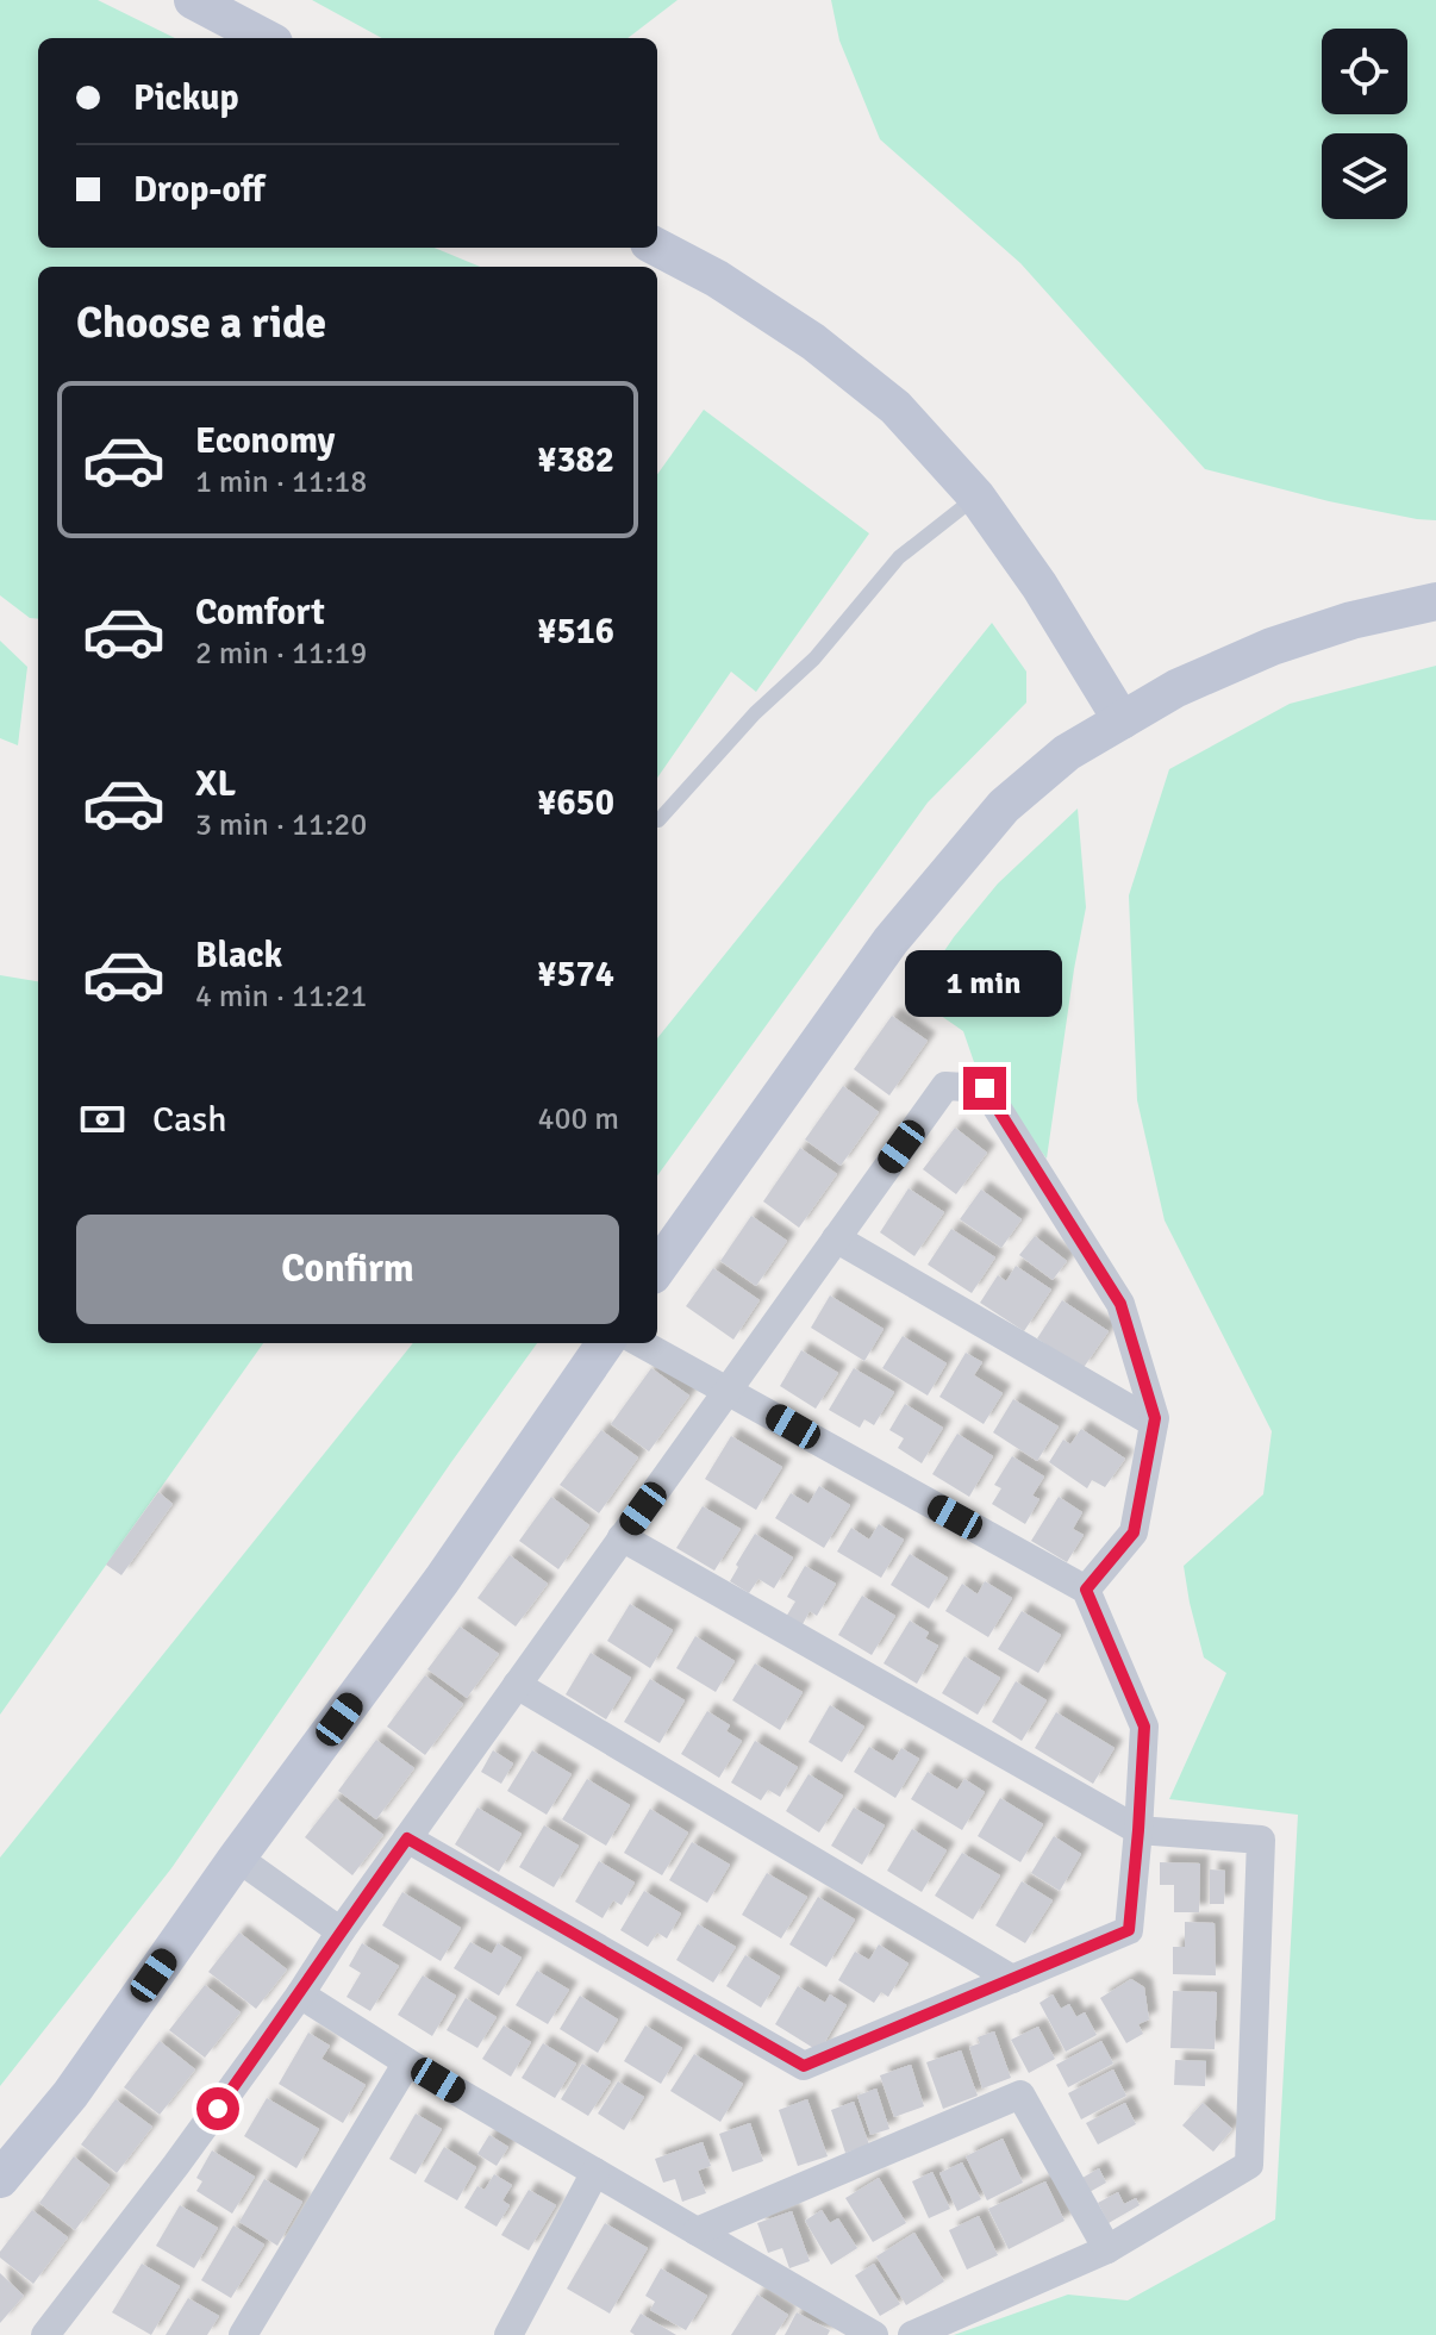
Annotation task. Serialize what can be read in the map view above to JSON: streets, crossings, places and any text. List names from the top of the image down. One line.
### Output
{"page":{"banner":["Pickup","Drop-off"],"heading":"Choose a ride","list":[{"name":"Economy","note":"1 min · 11:18","value":"¥382"},{"name":"Comfort","note":"2 min · 11:19","value":"¥516"},{"name":"XL","note":"3 min · 11:20","value":"¥650"},{"name":"Black","note":"4 min · 11:21","value":"¥574"}],"bubble":"1 min","pay":["Cash","400 m"],"buttons":"Confirm"}}
